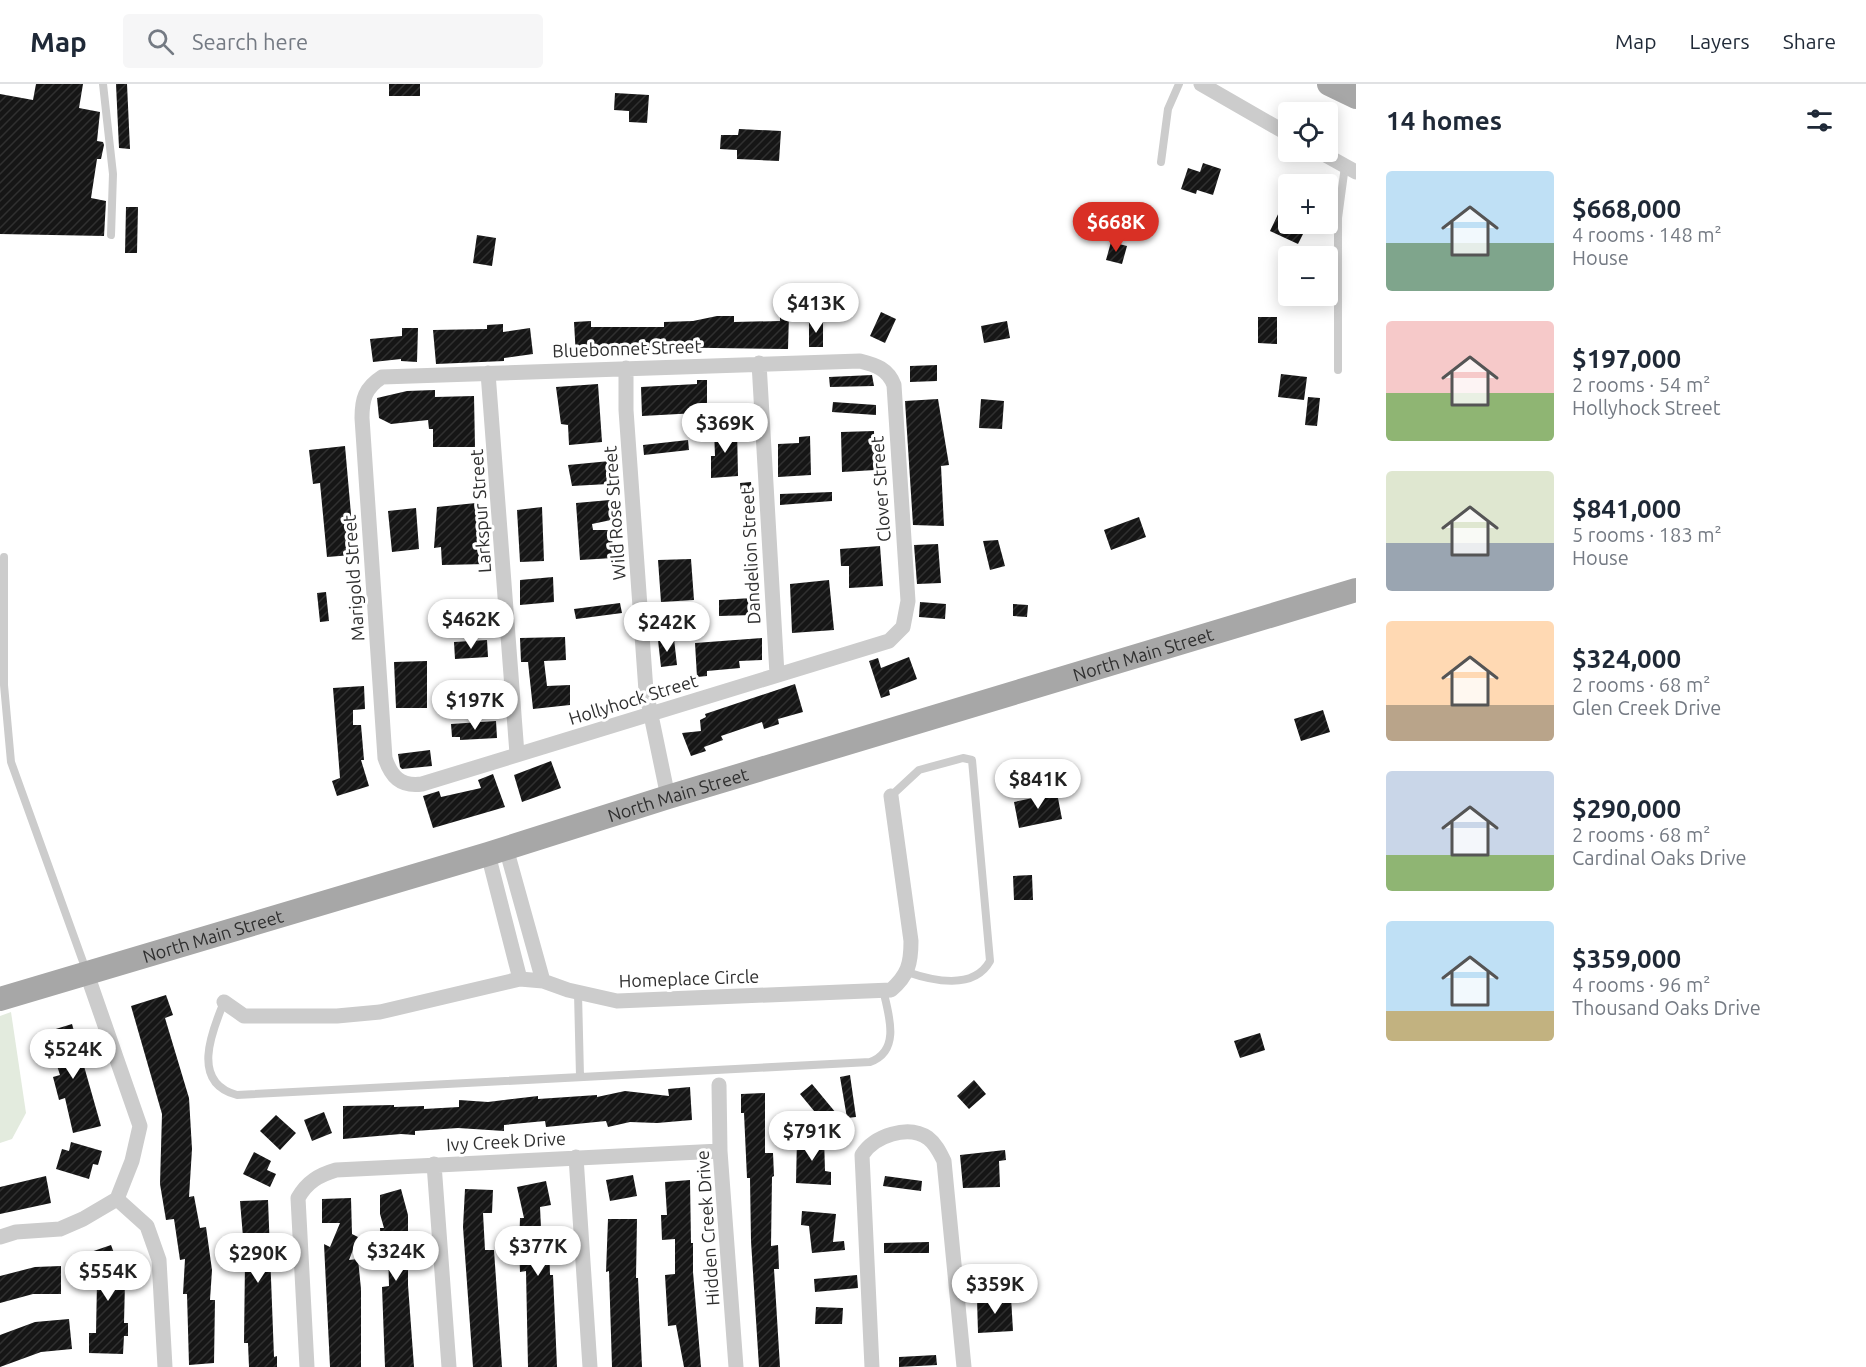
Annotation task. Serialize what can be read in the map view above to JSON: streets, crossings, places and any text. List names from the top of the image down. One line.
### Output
{"streets":{"main road":["North Main Street"],"street":["Bluebonnet Street","Clover Street","Larkspur Street","Wild Rose Street","Dandelion Street","Marigold Street","Hollyhock Street","Homeplace Circle","Ivy Creek Drive","Hidden Creek Drive"]},"crossings":[["Bluebonnet Street","Clover Street"],["Bluebonnet Street","Larkspur Street"],["Bluebonnet Street","Wild Rose Street"],["Bluebonnet Street","Dandelion Street"],["Bluebonnet Street","Marigold Street"],["Clover Street","Hollyhock Street"],["Larkspur Street","Hollyhock Street"],["Wild Rose Street","North Main Street"],["Wild Rose Street","Hollyhock Street"],["Dandelion Street","Hollyhock Street"],["Marigold Street","Hollyhock Street"],["Ivy Creek Drive","Hidden Creek Drive"]],"page":{"header":"Map","search":"Search here","nav":["Map","Layers","Share"],"heading":"14 homes","map_buttons":["+","−"],"list":[{"name":"$668,000","note":"4 rooms · 148 m² · House"},{"name":"$197,000","note":"2 rooms · 54 m² · Hollyhock Street"},{"name":"$841,000","note":"5 rooms · 183 m² · House"},{"name":"$324,000","note":"2 rooms · 68 m² · Glen Creek Drive"},{"name":"$290,000","note":"2 rooms · 68 m² · Cardinal Oaks Drive"},{"name":"$359,000","note":"4 rooms · 96 m² · Thousand Oaks Drive"}],"price":["$668K","$413K","$369K","$462K","$242K","$197K","$841K","$524K","$791K","$377K","$324K","$290K","$554K","$359K"]}}
